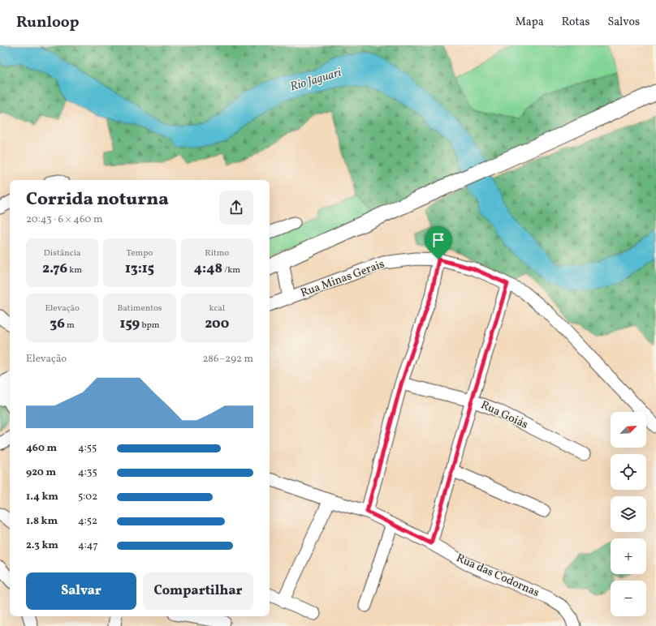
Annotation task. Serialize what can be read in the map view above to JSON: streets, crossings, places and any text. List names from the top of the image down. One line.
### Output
{"streets":{"street":["Rua Minas Gerais","Rua Goiás","Rua das Codornas"]},"water":["Rio Jaguari"],"north":"top right","page":{"header":"Runloop","nav":["Mapa","Rotas","Salvos"],"heading":["Corrida noturna","20:43 · 6 × 460 m"],"stats":[["Distância","2.76 km"],["Tempo","13:15"],["Ritmo","4:48 /km"],["Elevação","36 m"],["Batimentos","159 bpm"],["kcal","200"]],"chart":["Elevação","286–292 m"],"map_buttons":["+","−"],"list":[{"name":"460 m","note":"4:55"},{"name":"920 m","note":"4:35"},{"name":"1.4 km","note":"5:02"},{"name":"1.8 km","note":"4:52"},{"name":"2.3 km","note":"4:47"}],"buttons":["Salvar","Compartilhar"]}}
